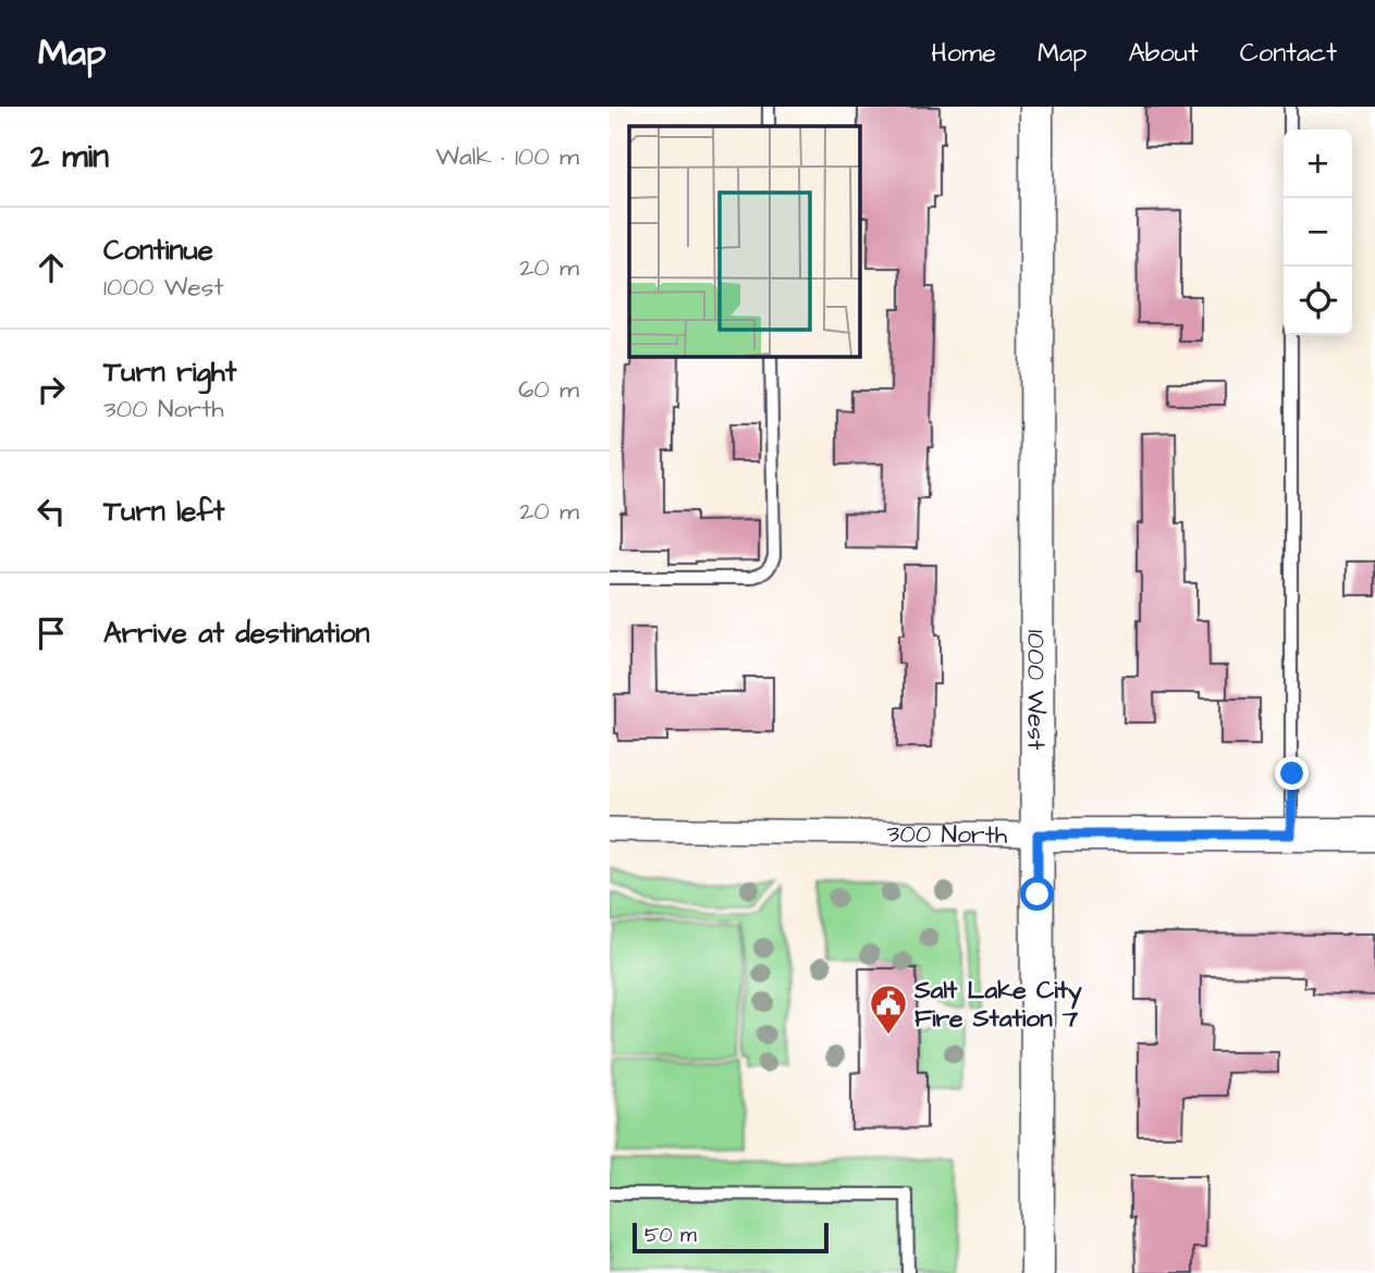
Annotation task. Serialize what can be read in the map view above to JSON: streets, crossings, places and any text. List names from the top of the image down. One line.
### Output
{"streets":{"street":["1000 West","300 North"]},"crossings":[["1000 West","300 North"]],"places":{"public building":["Salt Lake City Fire Station 7"]},"scale_bar":"50 m","page":{"header":"Map","nav":["Home","Map","About","Contact"],"heading":["2 min","Walk · 100 m"],"map_buttons":["+","−"],"list":[["Continue","1000 West","20 m"],["Turn right","300 North","60 m"],["Turn left","20 m"],"Arrive at destination"],"scale":"50 m"}}
